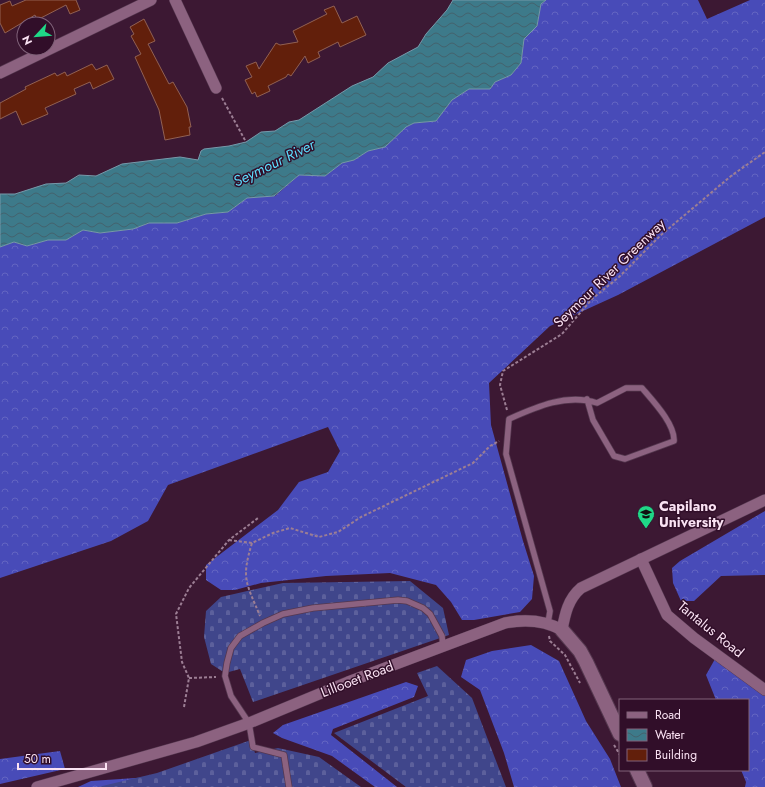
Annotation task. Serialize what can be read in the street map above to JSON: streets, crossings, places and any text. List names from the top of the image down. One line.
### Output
{"streets":{"street":["Tantalus Road","Lillooet Road"],"path":["Seymour River Greenway"]},"water":["Seymour River"],"places":{"school or university":["Capilano University"]},"legend":["Road","Water","Building"],"scale_bar":"50 m","north":"bottom left"}
